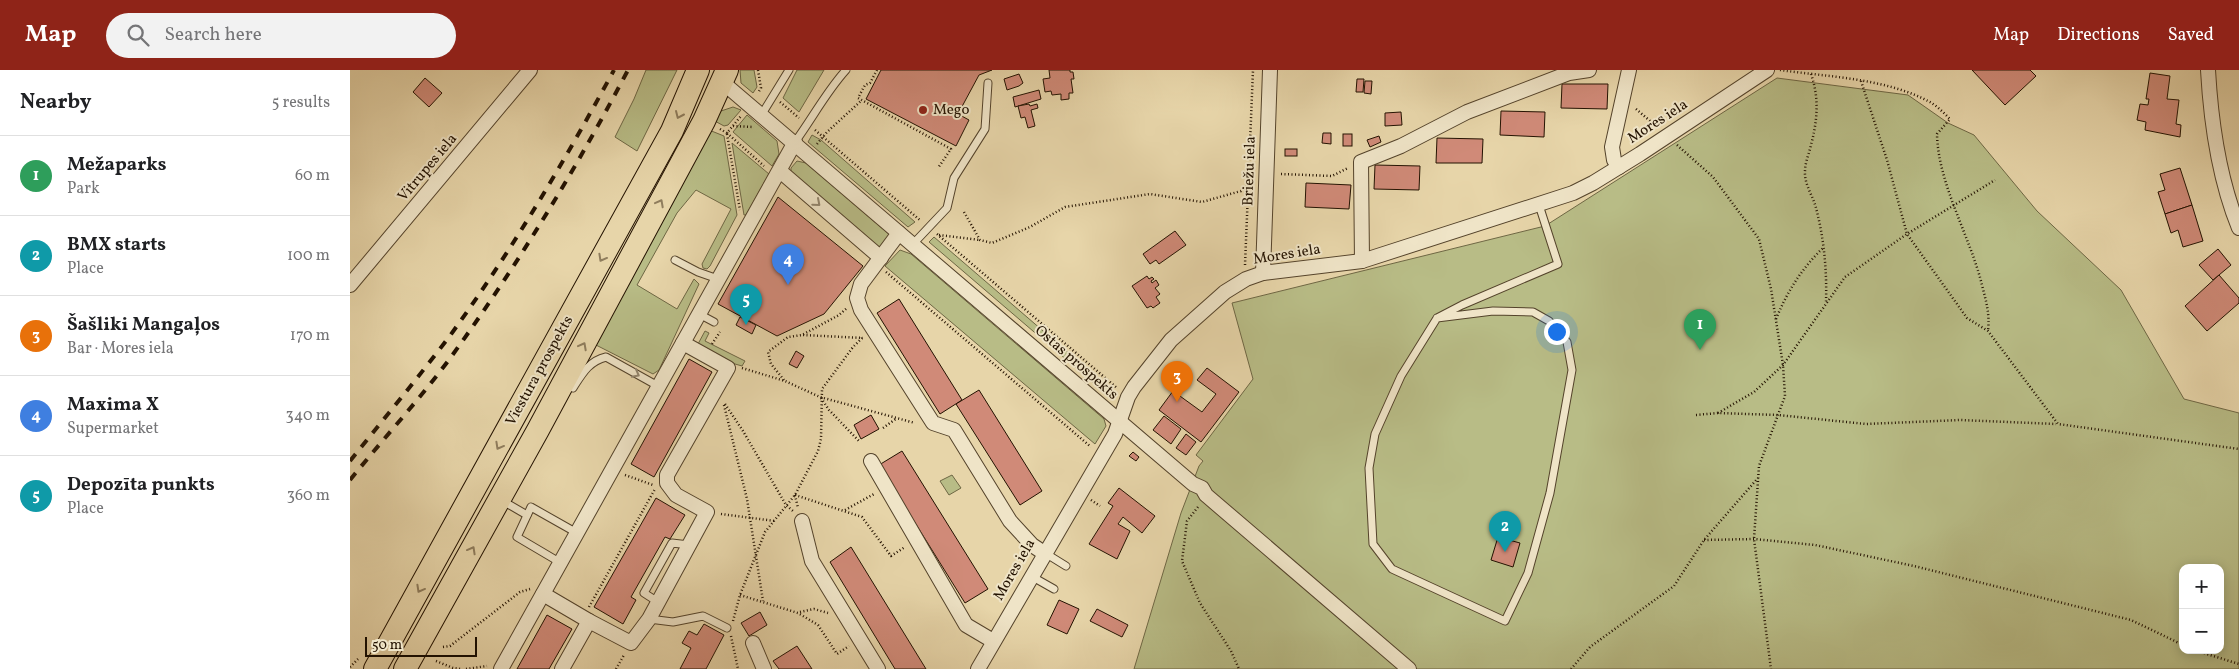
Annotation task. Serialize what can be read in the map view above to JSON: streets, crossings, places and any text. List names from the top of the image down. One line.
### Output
{"streets":{"main road":["Viestura prospekts"],"street":["Mores iela","Vitrupes iela","Briežu iela","Ostas prospekts"]},"crossings":[["Mores iela","Briežu iela"],["Mores iela","Ostas prospekts"],["Ostas prospekts","Viestura prospekts"]],"places":["Mego"],"scale_bar":"50 m","page":{"header":"Map","search":"Search here","nav":["Map","Directions","Saved"],"heading":["Nearby","5 results"],"list":[{"mark":"1","name":"Mežaparks","note":"Park","value":"60 m"},{"mark":"2","name":"BMX starts","note":"Place","value":"100 m"},{"mark":"3","name":"Šašliki Mangaļos","note":"Bar · Mores iela","value":"170 m"},{"mark":"4","name":"Maxima X","note":"Supermarket","value":"340 m"},{"mark":"5","name":"Depozīta punkts","note":"Place","value":"360 m"}],"pins":["4","5","1","3","2"],"map_buttons":["+","−"],"scale":"50 m"}}
